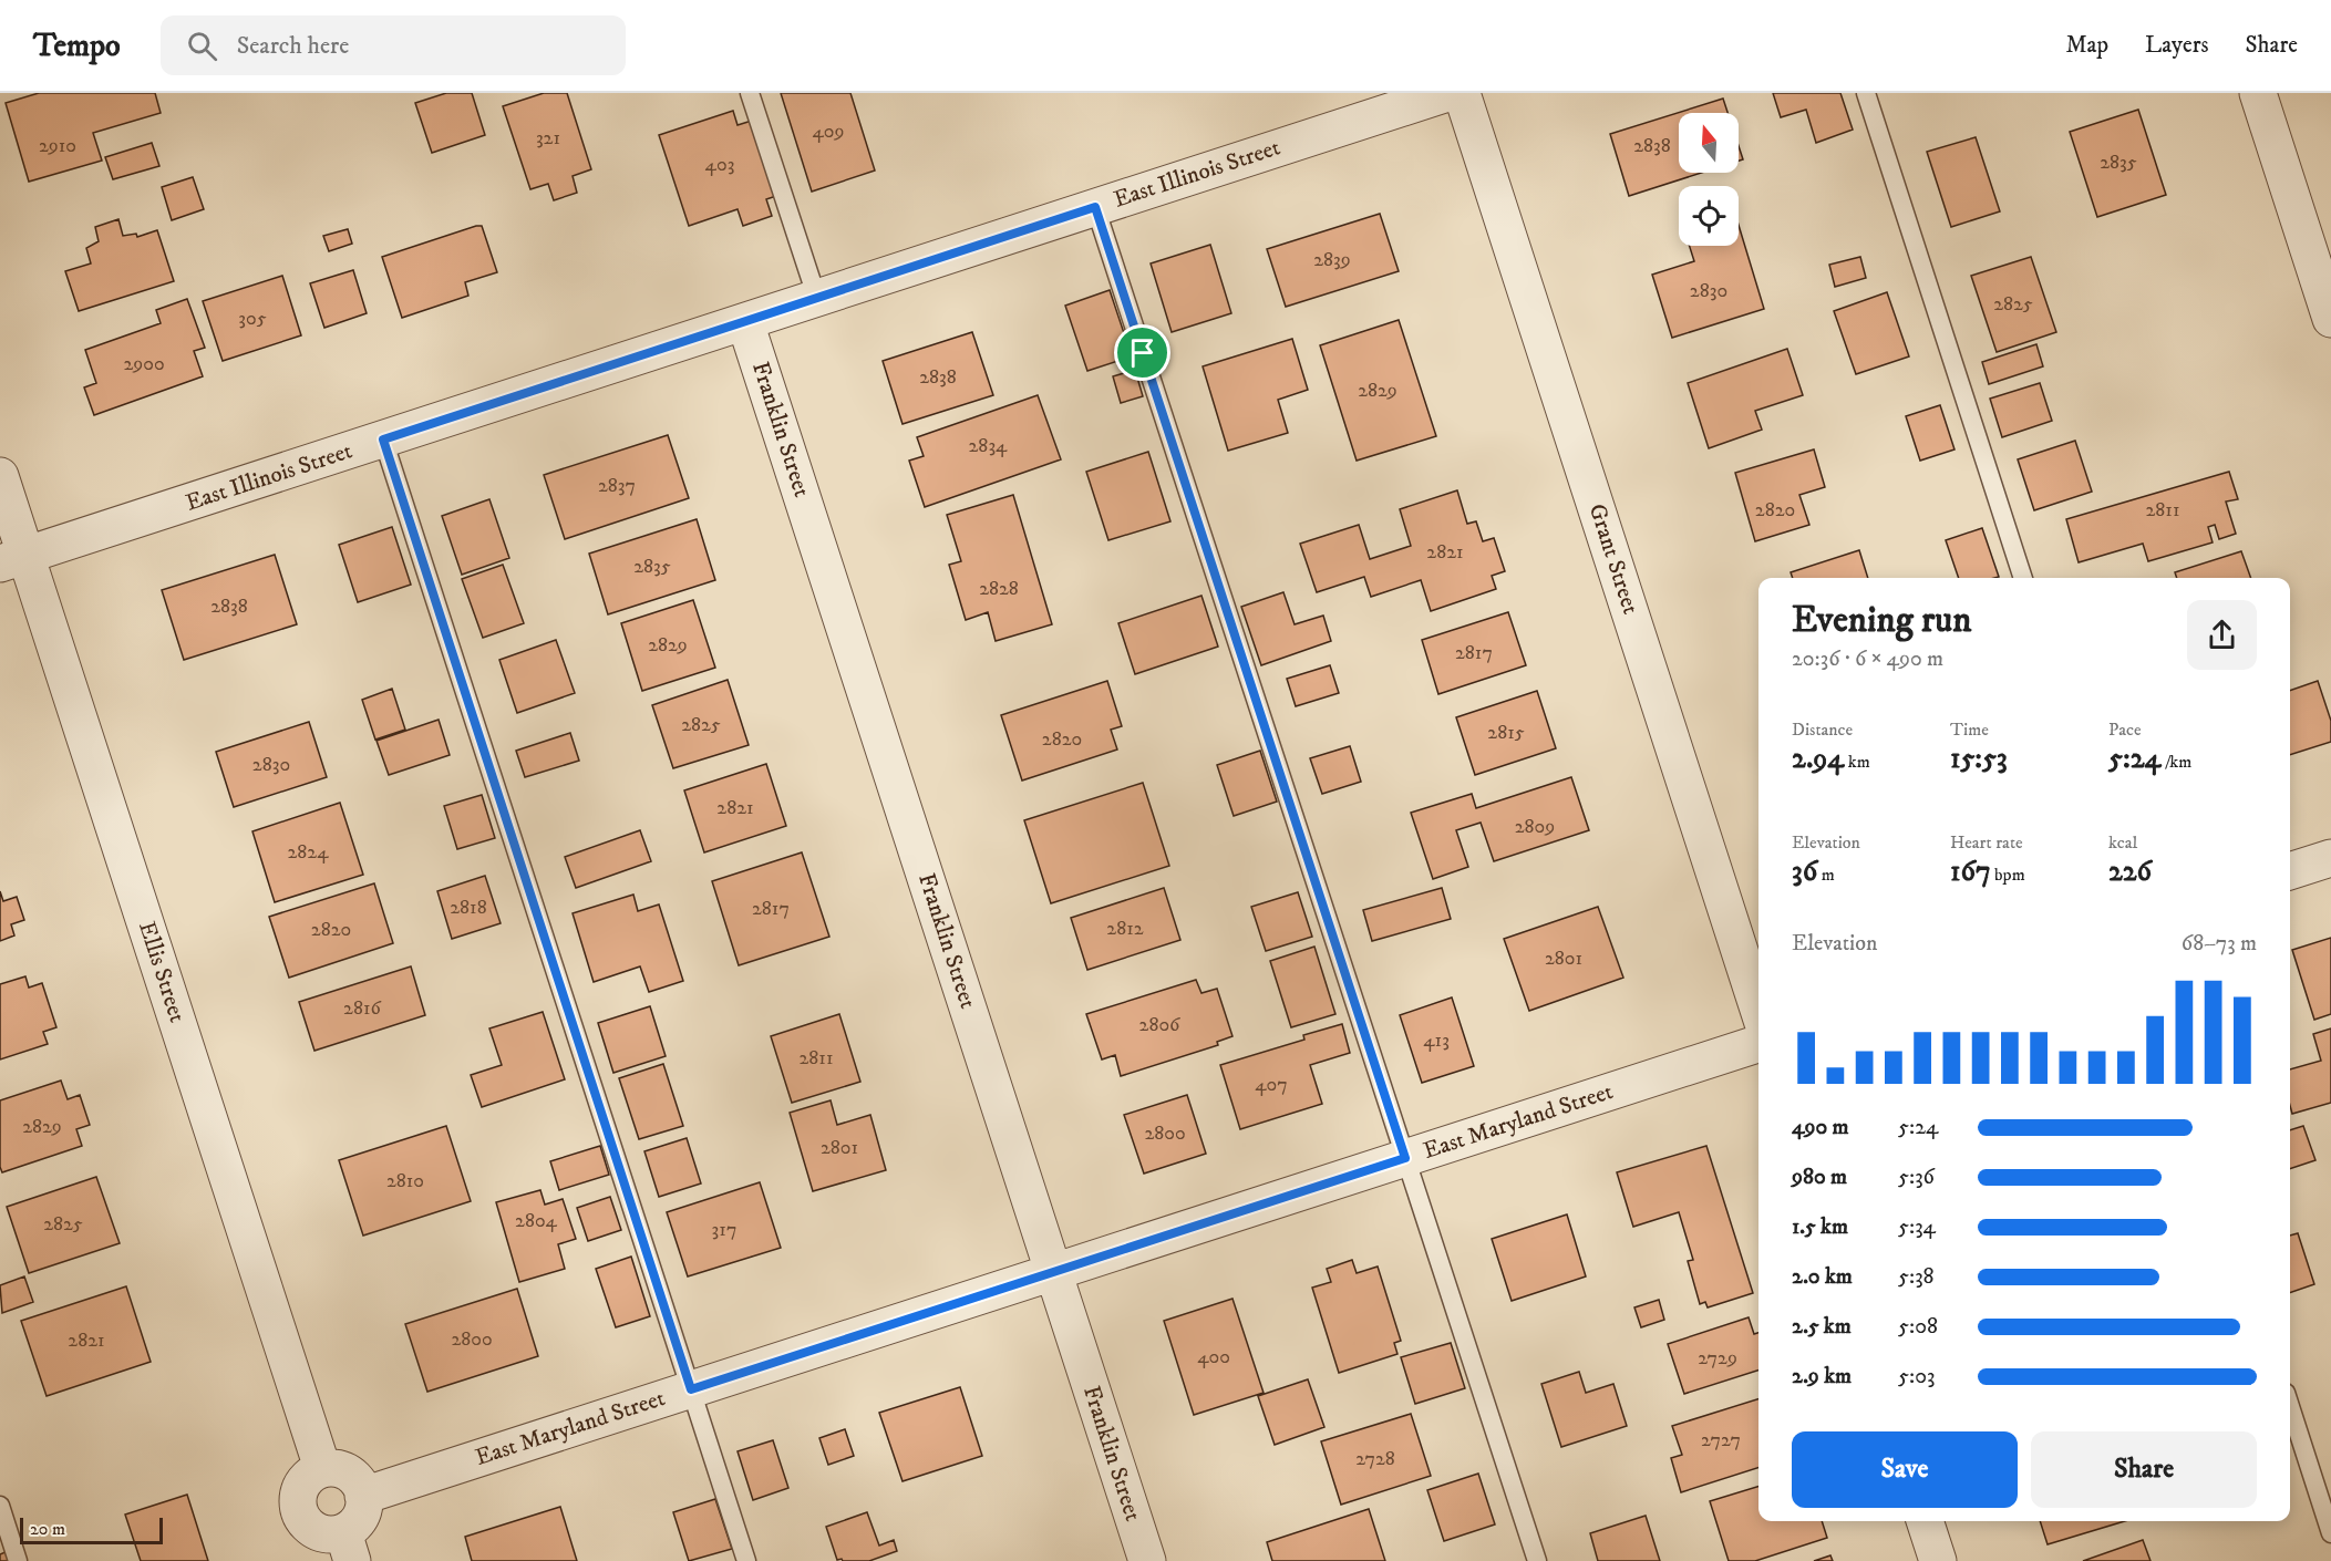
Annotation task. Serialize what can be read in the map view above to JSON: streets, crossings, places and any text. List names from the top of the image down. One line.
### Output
{"streets":{"street":["East Illinois Street","Franklin Street","Grant Street","Ellis Street","East Maryland Street"]},"crossings":[["East Illinois Street","Franklin Street"],["East Illinois Street","Ellis Street"],["Franklin Street","East Maryland Street"],["Ellis Street","East Maryland Street"]],"house_numbers":["409","321","2910","2838","2835","403","2839","2830","2825","305","2900","2838","2829","2834","2837","2820","2811","2821","2835","2828","2838","2829","2817","2825","2815","2820","2830","2821","2809","2824","2818","2817","2812","2820","2801","2816","2806","413","2811","407","2829","2800","2801","2810","2804","2825","317","2800","2821","400","2729","2727","2728"],"scale_bar":"20 m","north":"top","page":{"header":"Tempo","search":"Search here","nav":["Map","Layers","Share"],"heading":["Evening run","20:36 · 6 × 490 m"],"stats":[["Distance","2.94 km"],["Time","15:53"],["Pace","5:24 /km"],["Elevation","36 m"],["Heart rate","167 bpm"],["kcal","226"]],"chart":["Elevation","68–73 m"],"list":[{"name":"490 m","note":"5:24"},{"name":"980 m","note":"5:36"},{"name":"1.5 km","note":"5:34"},{"name":"2.0 km","note":"5:38"},{"name":"2.5 km","note":"5:08"},{"name":"2.9 km","note":"5:03"}],"buttons":["Save","Share"],"scale":"20 m"}}
